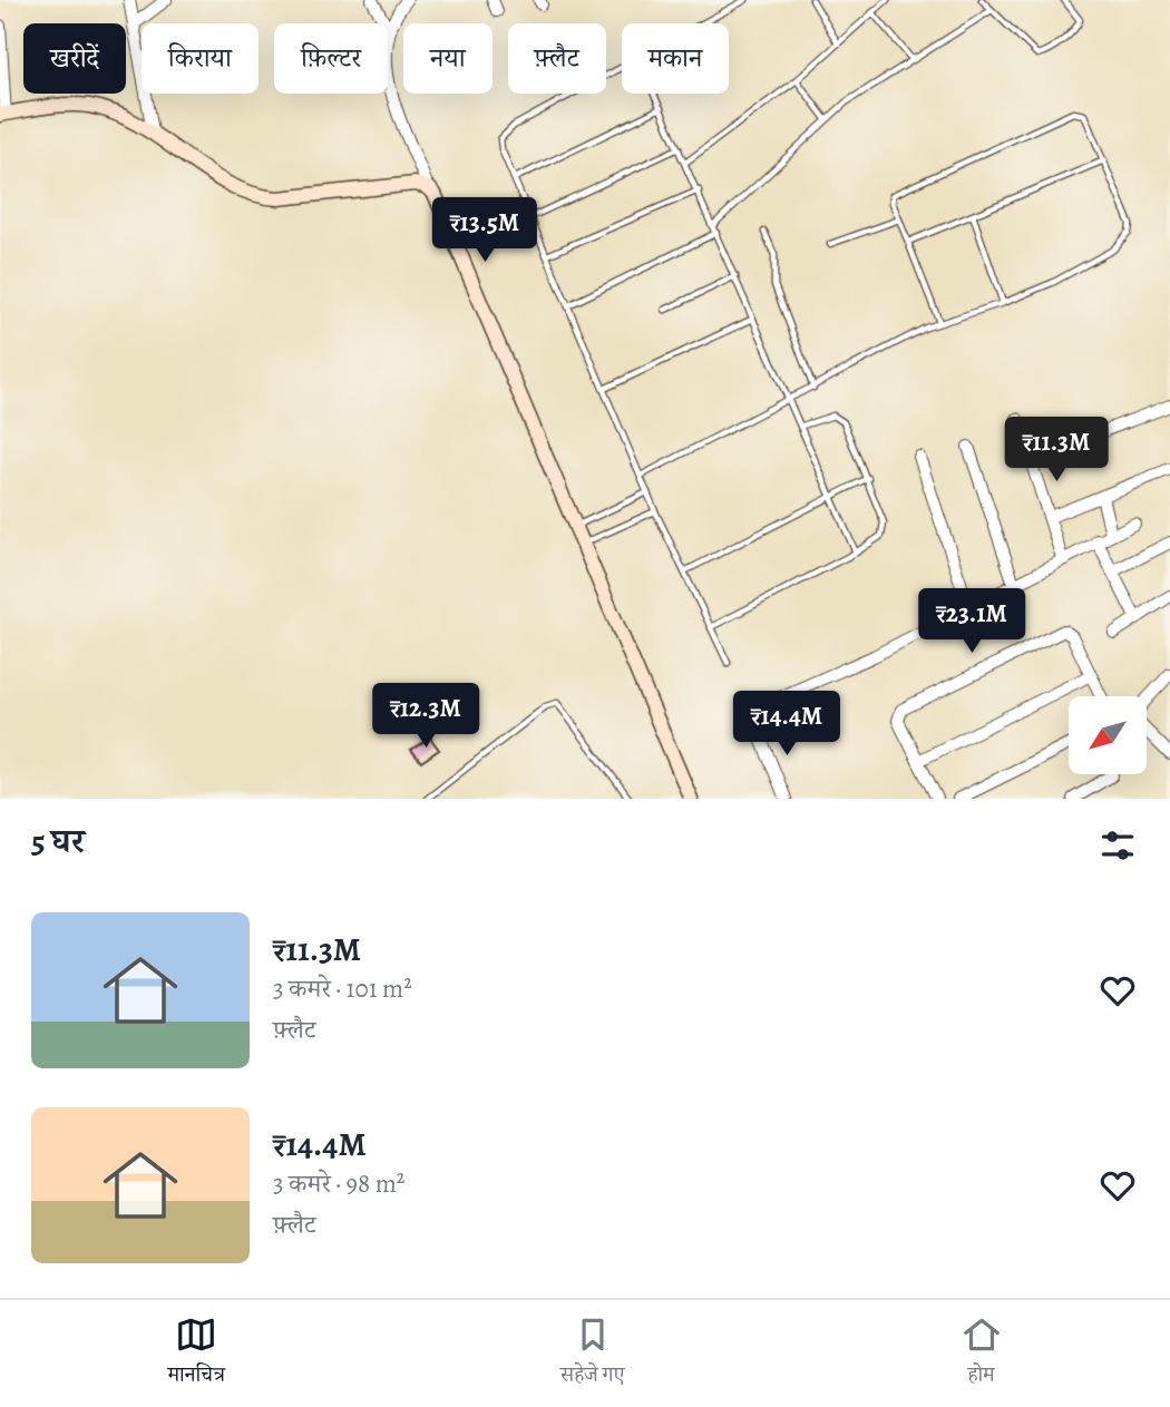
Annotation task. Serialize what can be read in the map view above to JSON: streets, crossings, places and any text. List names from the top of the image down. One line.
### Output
{"north":"bottom left","page":{"chip":["खरीदें","किराया","फ़िल्टर","नया","फ़्लैट","मकान"],"price":["₹13.5M","₹11.3M","₹23.1M","₹12.3M","₹14.4M"],"heading":"5 घर","list":[{"name":"₹11.3M","note":"3 कमरे · 101 m² · फ़्लैट"},{"name":"₹14.4M","note":"3 कमरे · 98 m² · फ़्लैट"}],"tabs":["मानचित्र","सहेजे गए","होम"]}}
